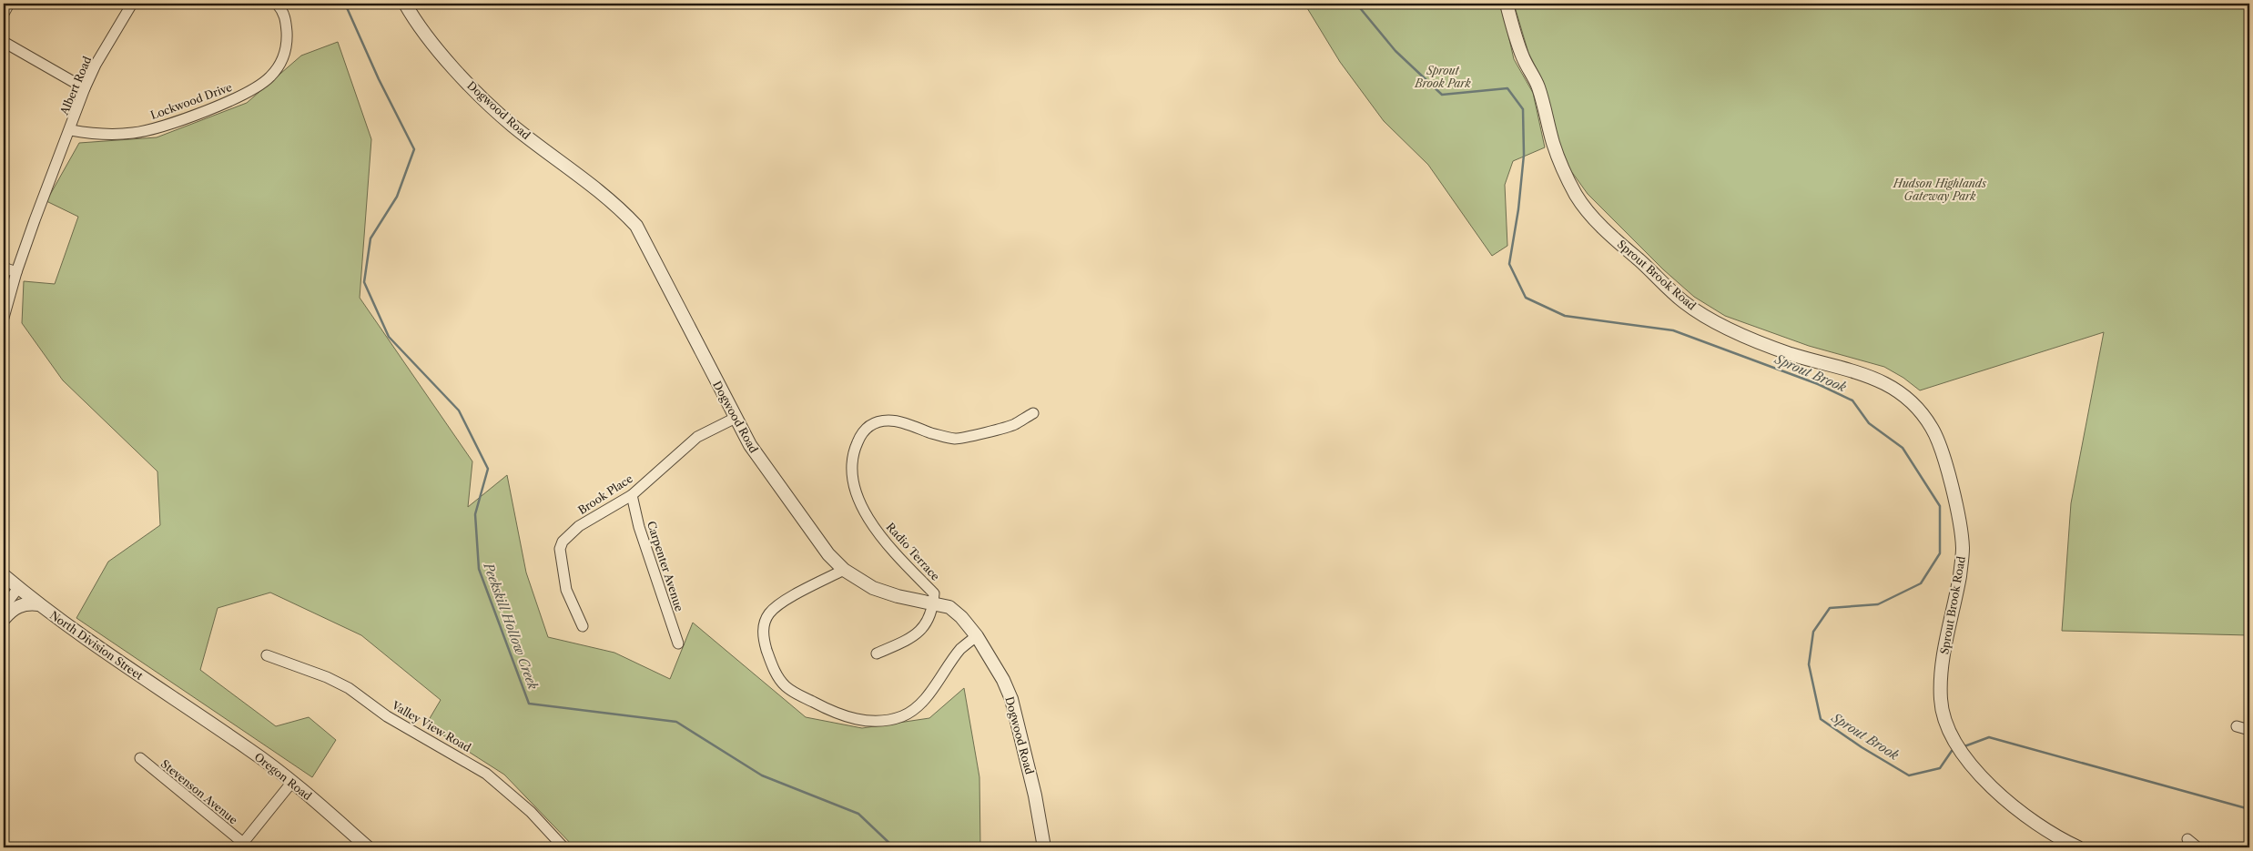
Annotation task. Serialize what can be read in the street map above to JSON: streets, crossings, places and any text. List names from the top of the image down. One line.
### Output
{"streets":{"street":["Albert Road","Lockwood Drive","Dogwood Road","Sprout Brook Road","Brook Place","Radio Terrace","Carpenter Avenue","North Division Street","Valley View Road","Oregon Road","Stevenson Avenue"]},"crossings":[["Albert Road","Lockwood Drive"],["Dogwood Road","Brook Place"],["Dogwood Road","Radio Terrace"],["Brook Place","Carpenter Avenue"],["North Division Street","Oregon Road"]],"water":["Sprout Brook","Peekskill Hollow Creek"],"parks":["Sprout Brook Park","Hudson Highlands Gateway Park"]}
